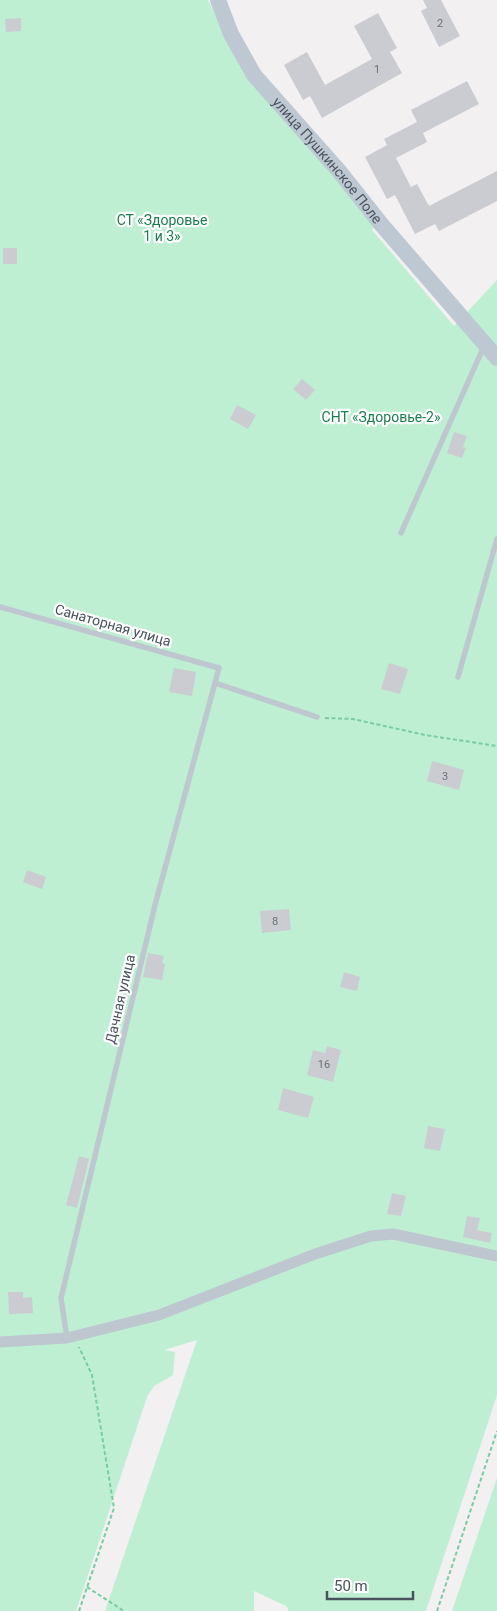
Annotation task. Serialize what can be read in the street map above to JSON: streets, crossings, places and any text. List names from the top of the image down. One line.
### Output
{"streets":{"main road":["улица Пушкинское Поле"],"lane":["Санаторная улица","Дачная улица"]},"crossings":[["Санаторная улица","Дачная улица"]],"parks":["СТ «Здоровье 1 и 3»","СНТ «Здоровье-2»"],"house_numbers":["2","1","3","8","16"],"scale_bar":"50 m"}
